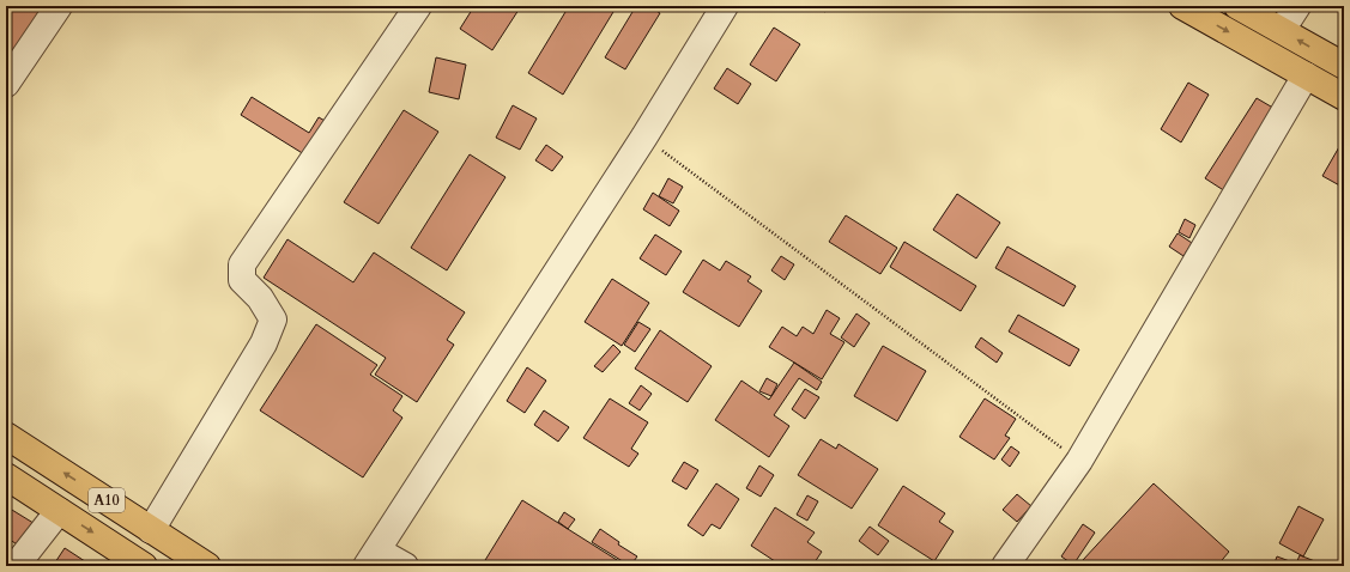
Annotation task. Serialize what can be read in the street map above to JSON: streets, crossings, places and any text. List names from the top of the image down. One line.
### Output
{"streets":{"main road":["A10"]}}
